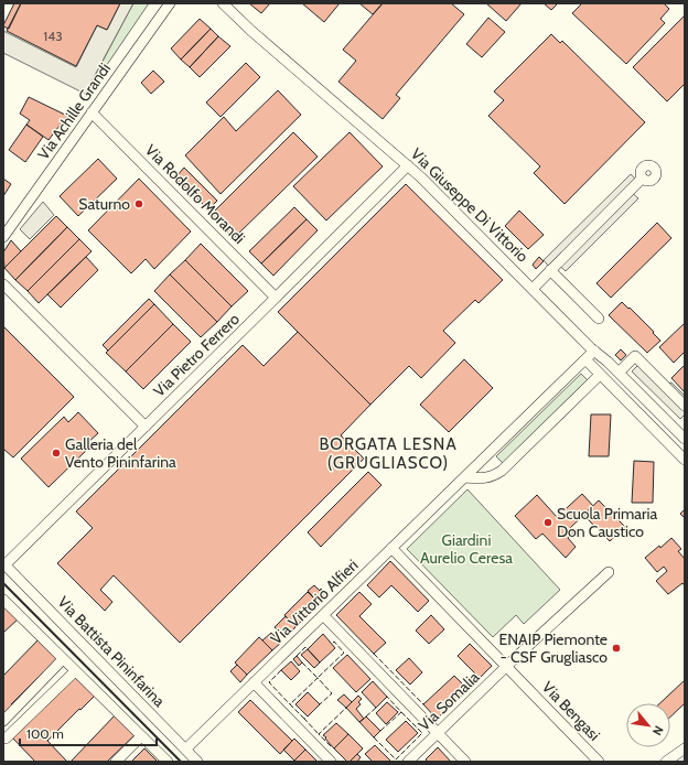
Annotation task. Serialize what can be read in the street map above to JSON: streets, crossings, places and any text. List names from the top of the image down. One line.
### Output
{"streets":{"street":["Via Achille Grandi","Via Rodolfo Morandi","Via Giuseppe Di Vittorio","Via Pietro Ferrero","Via Vittorio Alfieri","Via Battista Pininfarina","Via Somalia","Via Bengasi"]},"crossings":[["Via Achille Grandi","Via Rodolfo Morandi"],["Via Rodolfo Morandi","Via Pietro Ferrero"],["Via Giuseppe Di Vittorio","Via Pietro Ferrero"],["Via Giuseppe Di Vittorio","Via Vittorio Alfieri"],["Via Pietro Ferrero","Via Battista Pininfarina"],["Via Vittorio Alfieri","Via Battista Pininfarina"],["Via Vittorio Alfieri","Via Bengasi"],["Via Somalia","Via Bengasi"]],"districts":["BORGATA LESNA (GRUGLIASCO)"],"parks":["Giardini Aurelio Ceresa"],"places":["Saturno","Galleria del Vento Pininfarina","Scuola Primaria Don Caustico","ENAIP Piemonte - CSF Grugliasco"],"house_numbers":["143"],"scale_bar":"100 m","north":"bottom right"}
